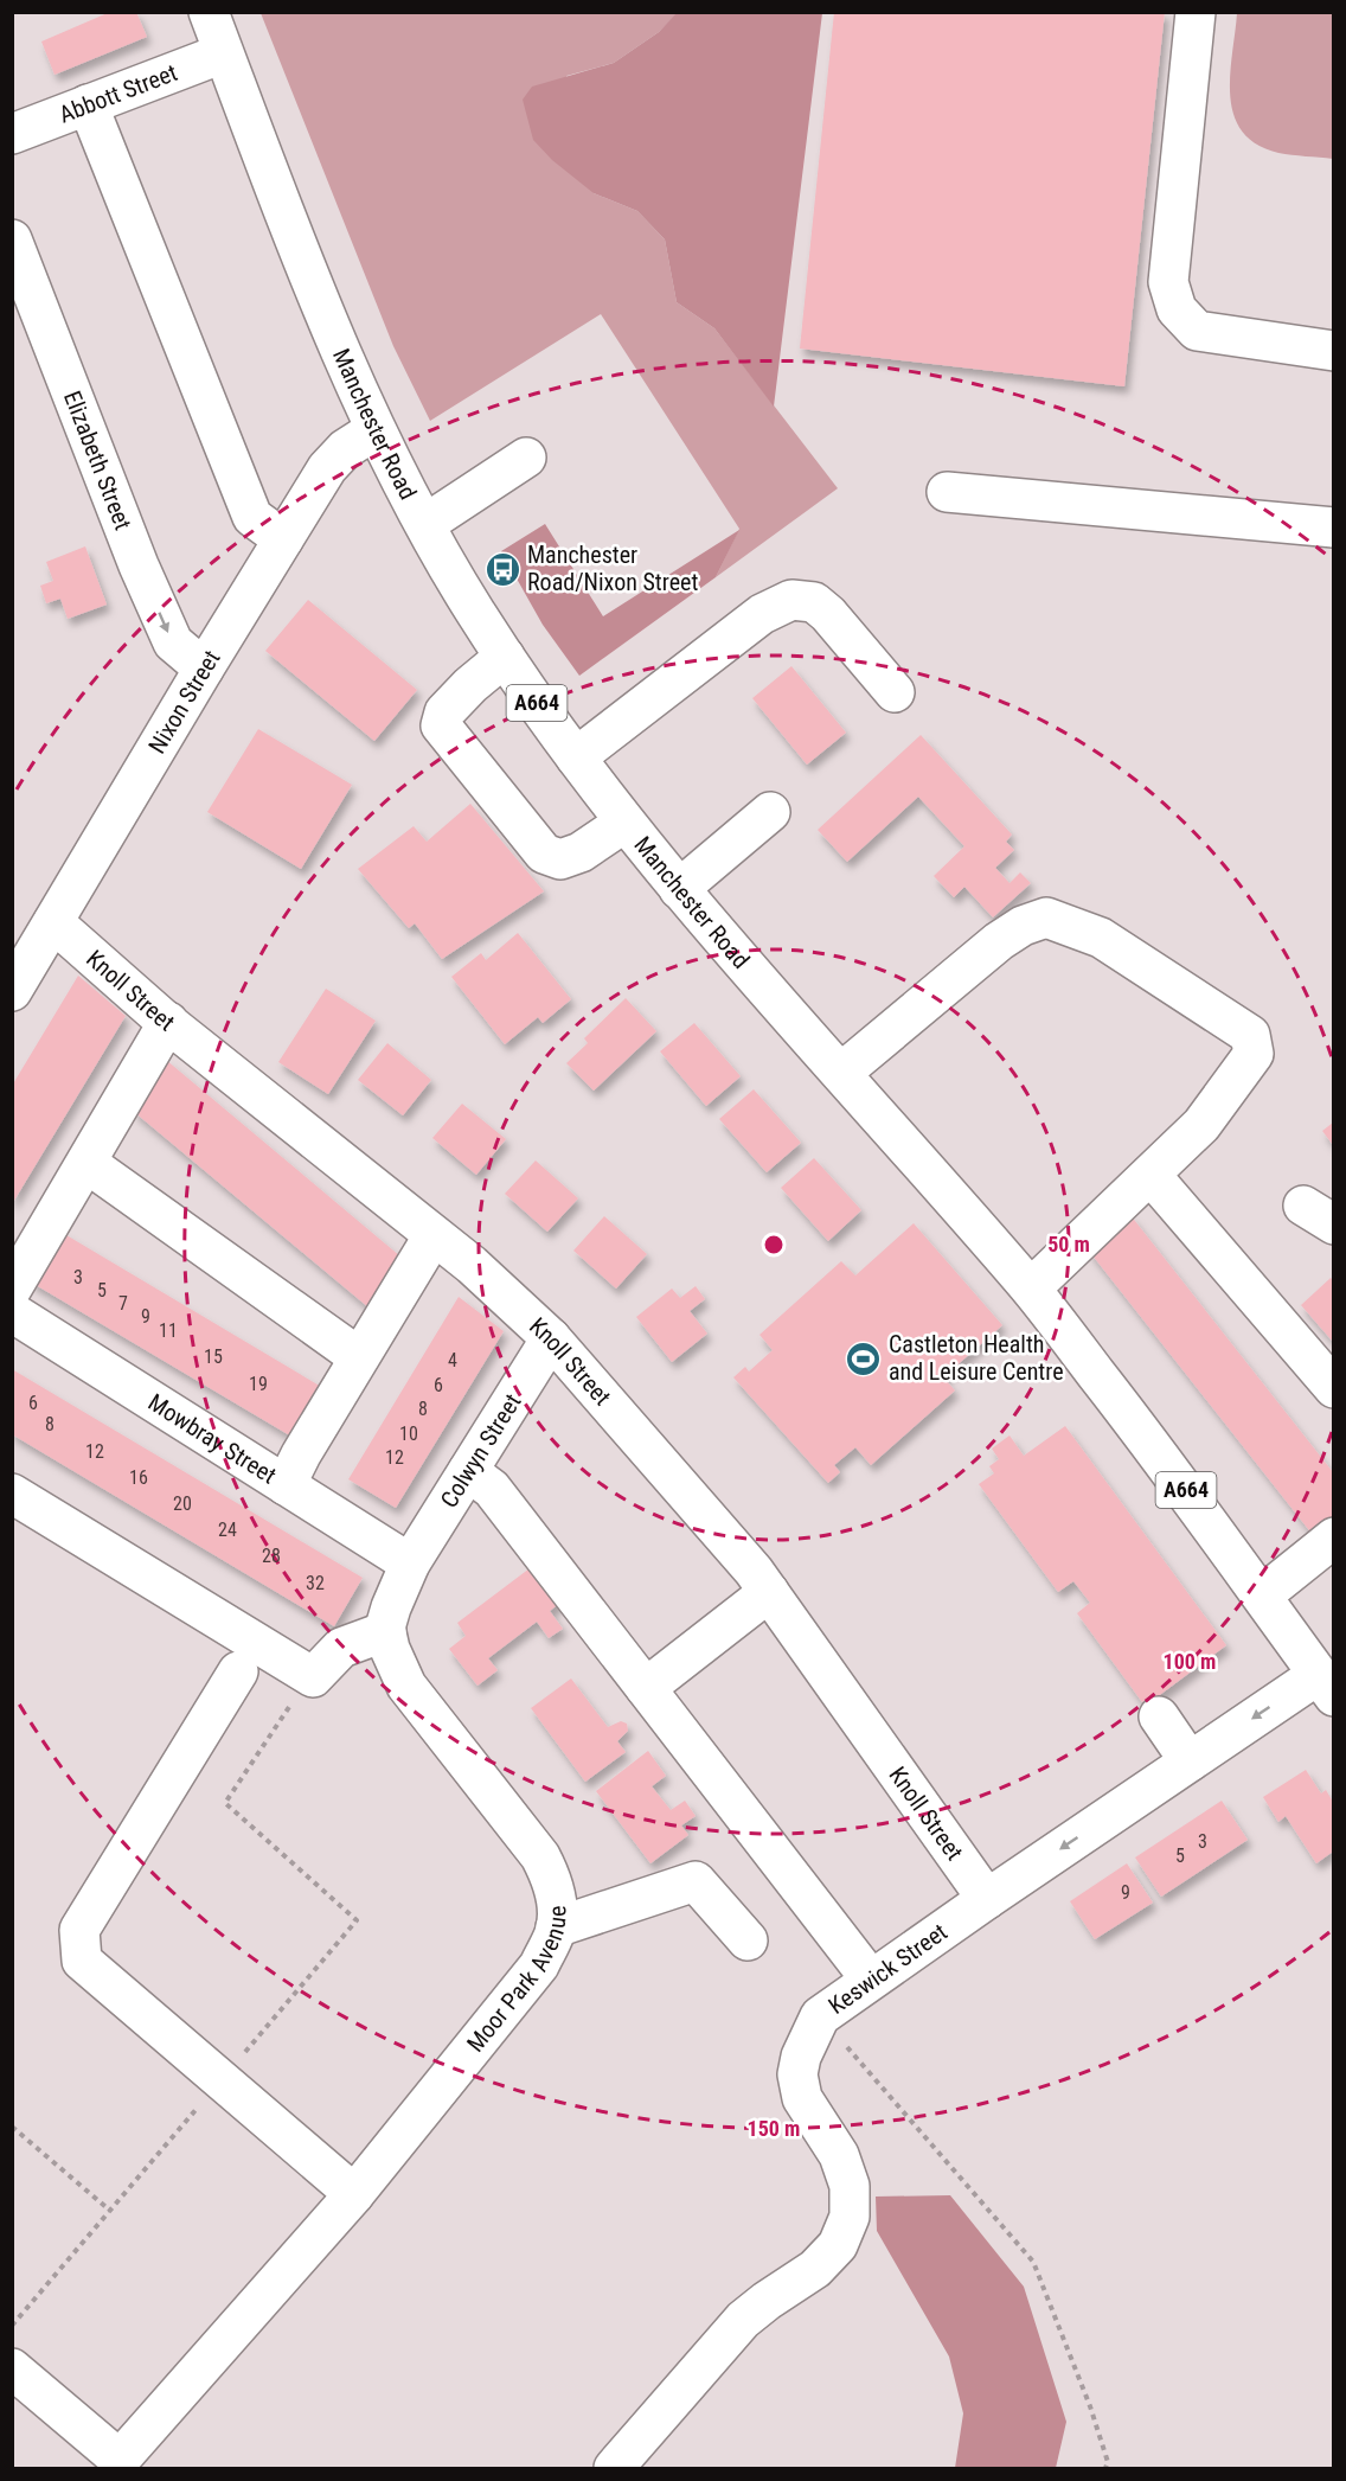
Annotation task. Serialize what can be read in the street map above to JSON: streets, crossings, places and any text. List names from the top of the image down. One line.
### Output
{"streets":{"street":["Abbott Street","Manchester Road","Elizabeth Street","Nixon Street","A664","Knoll Street","Mowbray Street","Colwyn Street","Keswick Street","Moor Park Avenue"]},"crossings":[["Abbott Street","Manchester Road"],["Manchester Road","Nixon Street"],["Manchester Road","Keswick Street"],["Elizabeth Street","Nixon Street"],["Nixon Street","Knoll Street"],["Knoll Street","Colwyn Street"],["Knoll Street","Keswick Street"],["Mowbray Street","Colwyn Street"]],"places":{"bus stop":["Manchester Road/Nixon Street"],"sports":["Castleton Health and Leisure Centre"]},"house_numbers":["3","5","7","9","11","15","4","19","6","6","8","8","10","12","12","16","20","24","28","32","3","5","9"],"rings":["50 m","100 m","150 m"]}
